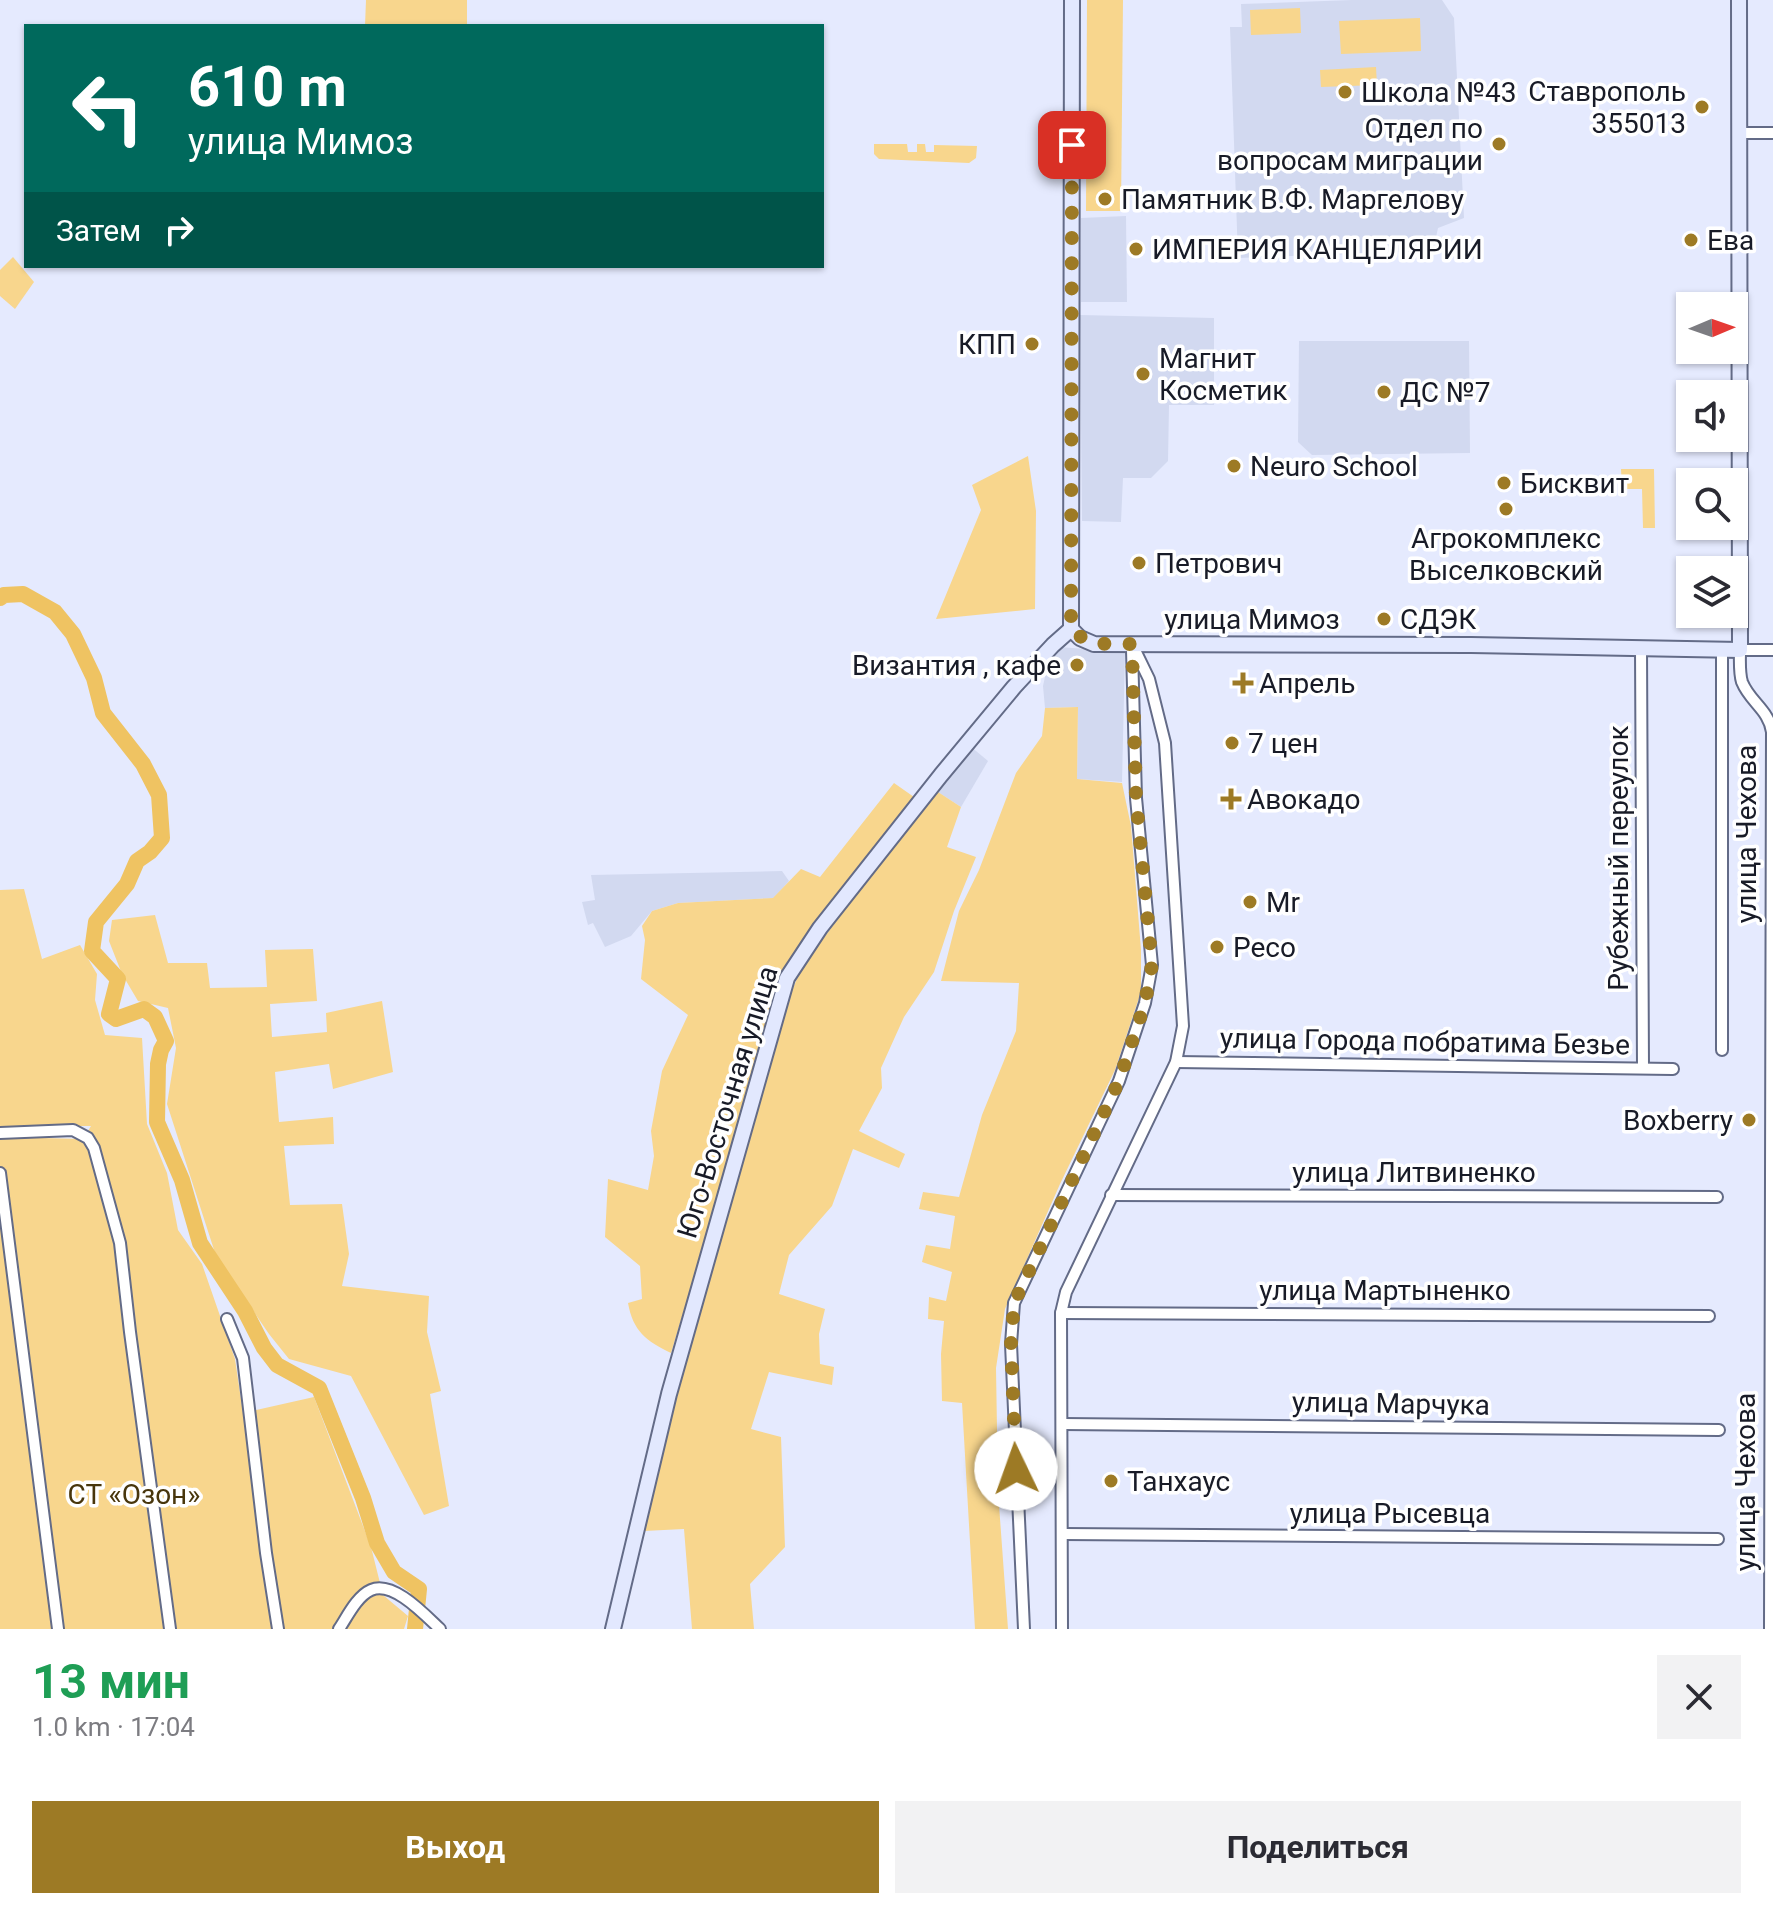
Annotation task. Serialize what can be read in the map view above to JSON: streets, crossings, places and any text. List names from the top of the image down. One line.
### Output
{"streets":{"street":["улица Мимоз","улица Чехова","Рубежный переулок","улица Города побратима Безье","Юго-Восточная улица","улица Литвиненко","улица Мартыненко","улица Марчука","улица Рысевца"]},"crossings":[["улица Мимоз","улица Чехова"],["улица Мимоз","Рубежный переулок"],["улица Мимоз","Юго-Восточная улица"],["Рубежный переулок","улица Города побратима Безье"]],"parks":["СТ «Озон»"],"places":{"other":["Школа №43","Ставрополь 355013","Отдел по вопросам миграции","Памятник В.Ф. Маргелову","Ева","ИМПЕРИЯ КАНЦЕЛЯРИИ","КПП","Магнит Косметик","ДС №7","Neuro School","Бисквит","Агрокомплекс Выселковский","Петрович","СДЭК","Византия , кафе","7 цен","Mr","Ресо","Boxberry","Танхаус"],"health":["Апрель","Авокадо"]},"north":"right","page":{"turn":["610 m","улица Мимоз"],"then":"Затем","heading":["13 мин","1.0 km · 17:04"],"buttons":["Выход","Поделиться"]}}
